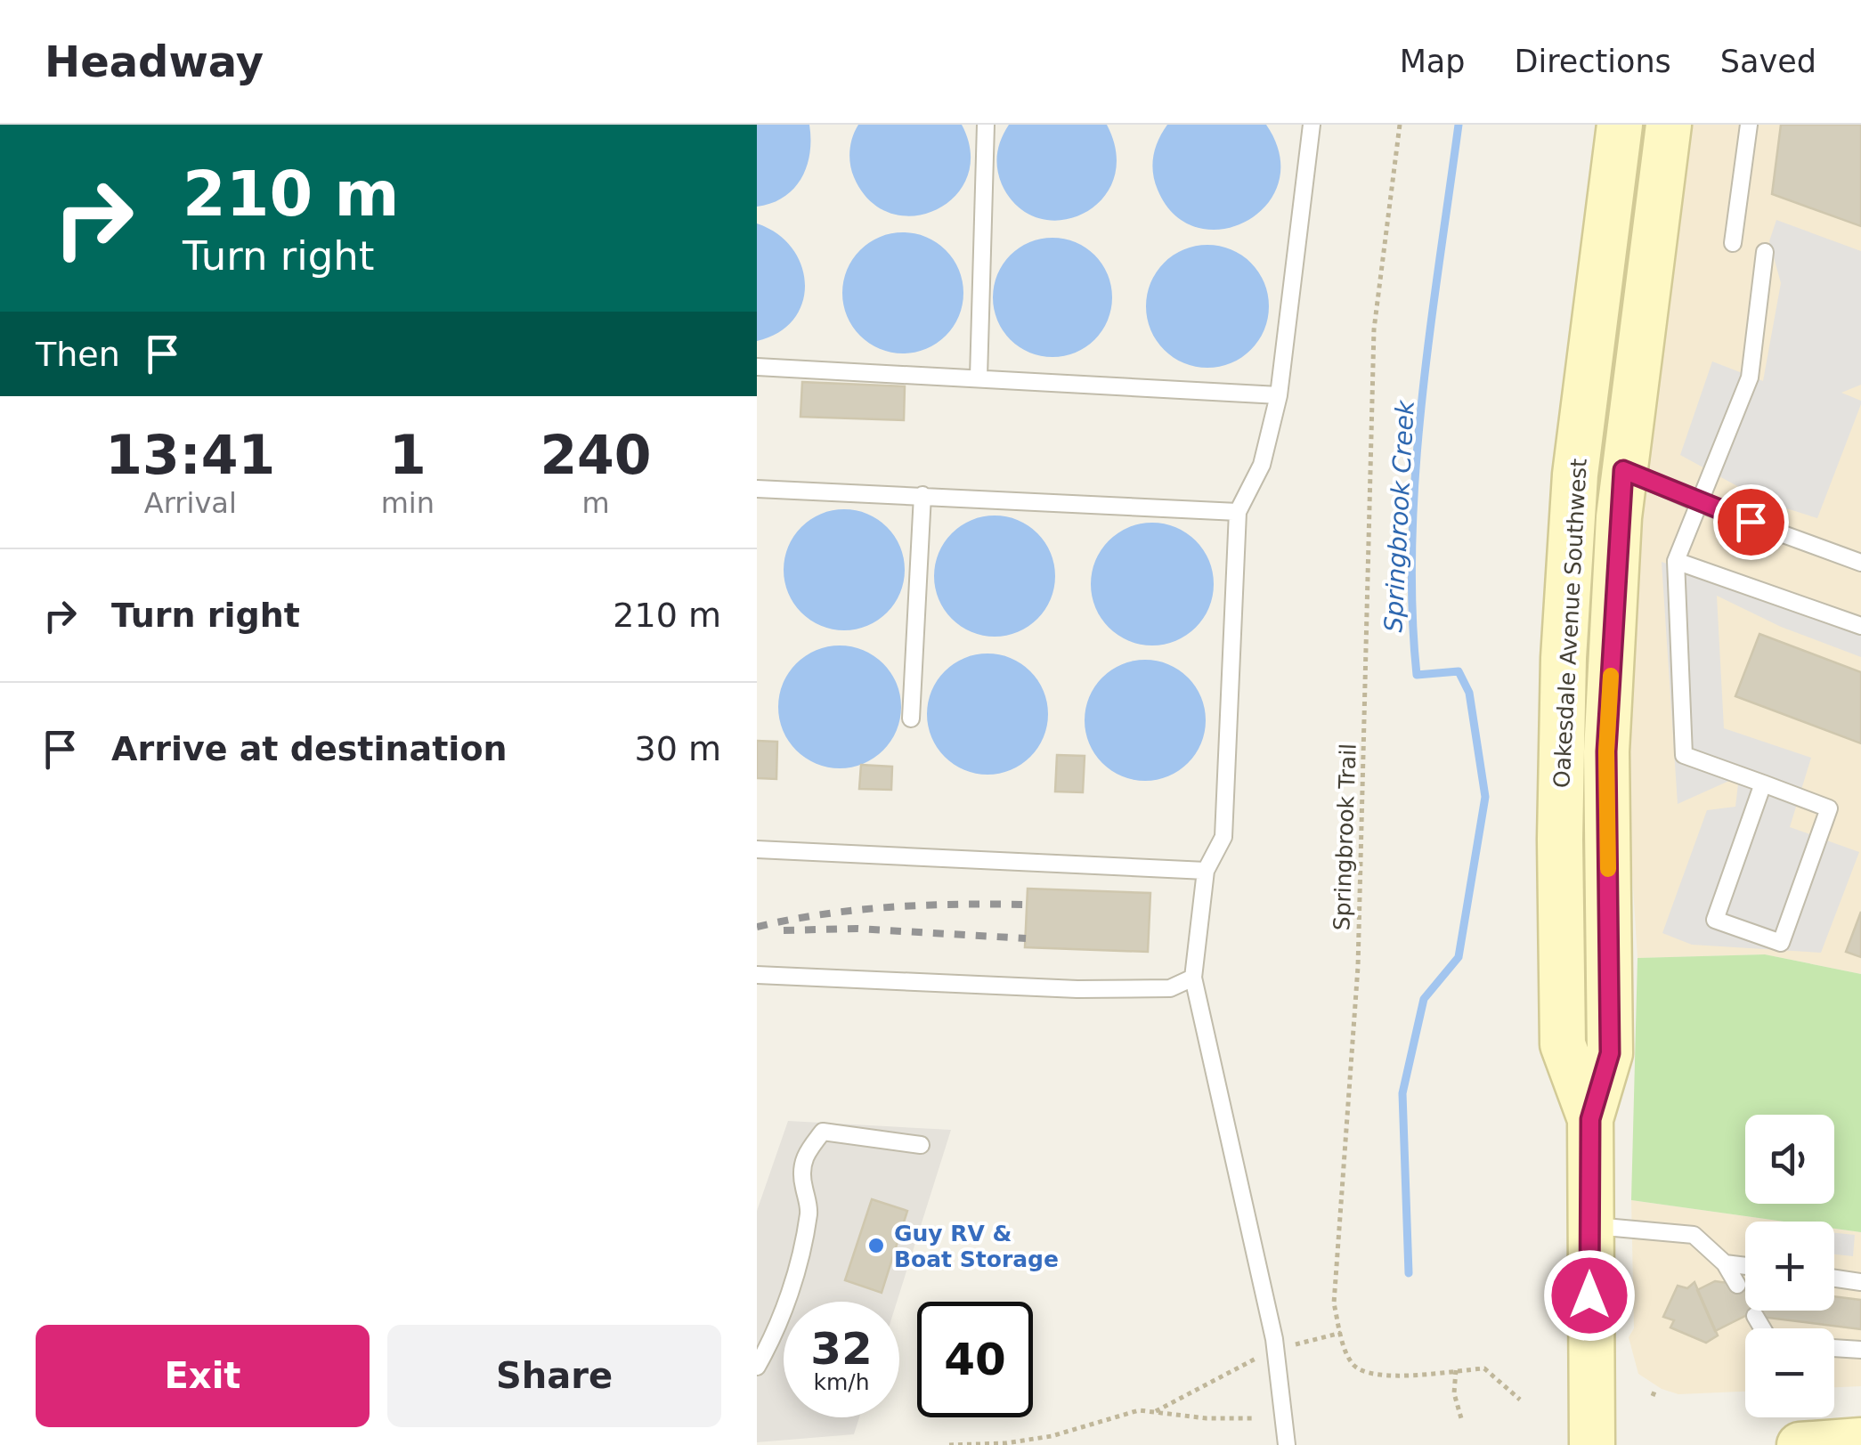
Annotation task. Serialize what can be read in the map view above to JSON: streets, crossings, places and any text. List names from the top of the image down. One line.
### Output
{"streets":{"street":["Oakesdale Avenue Southwest"],"path":["Springbrook Trail"]},"water":["Springbrook Creek"],"places":["Guy RV & Boat Storage"],"page":{"header":"Headway","nav":["Map","Directions","Saved"],"turn":["210 m","Turn right"],"then":"Then","eta":["13:41","Arrival","1","min","240","m"],"list":[{"name":"Turn right","value":"210 m"},{"name":"Arrive at destination","value":"30 m"}],"map_buttons":["+","−"],"speed":"32 km/h","limit":"40","buttons":["Exit","Share"]}}
